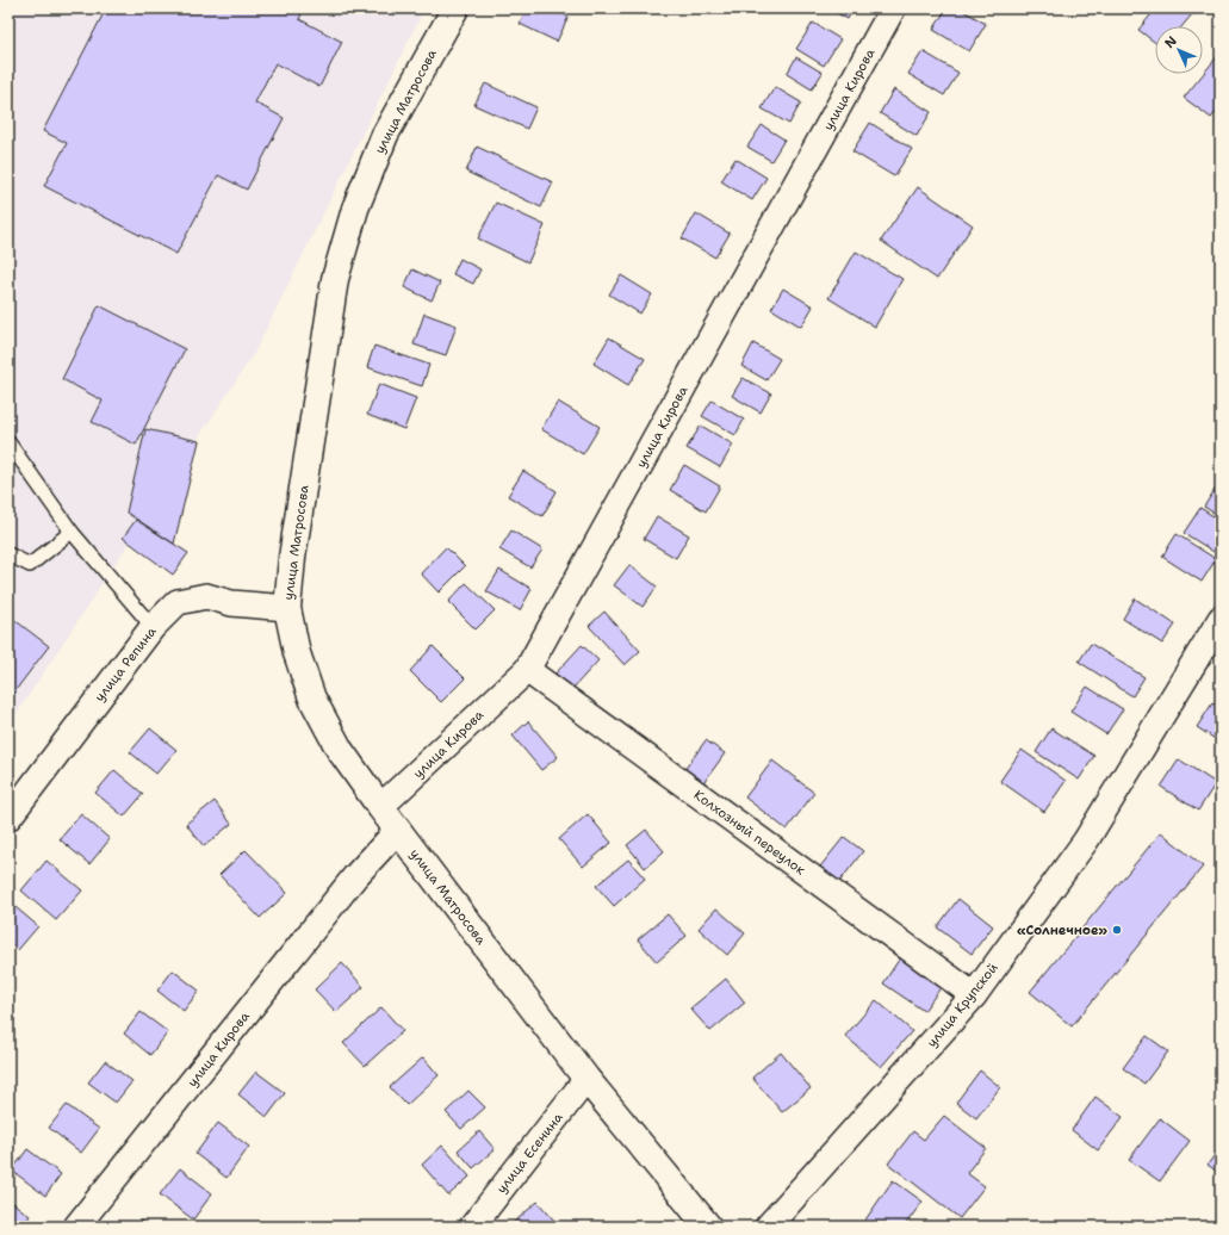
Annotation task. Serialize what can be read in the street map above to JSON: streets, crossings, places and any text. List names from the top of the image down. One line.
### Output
{"streets":{"main road":["улица Матросова"],"street":["улица Кирова","улица Репина","Колхозный переулок","улица Крупской","улица Есенина"]},"crossings":[["улица Кирова","улица Матросова"],["улица Кирова","Колхозный переулок"],["улица Матросова","улица Репина"],["улица Матросова","улица Есенина"],["Колхозный переулок","улица Крупской"]],"places":["«Солнечное»"],"north":"top left"}
